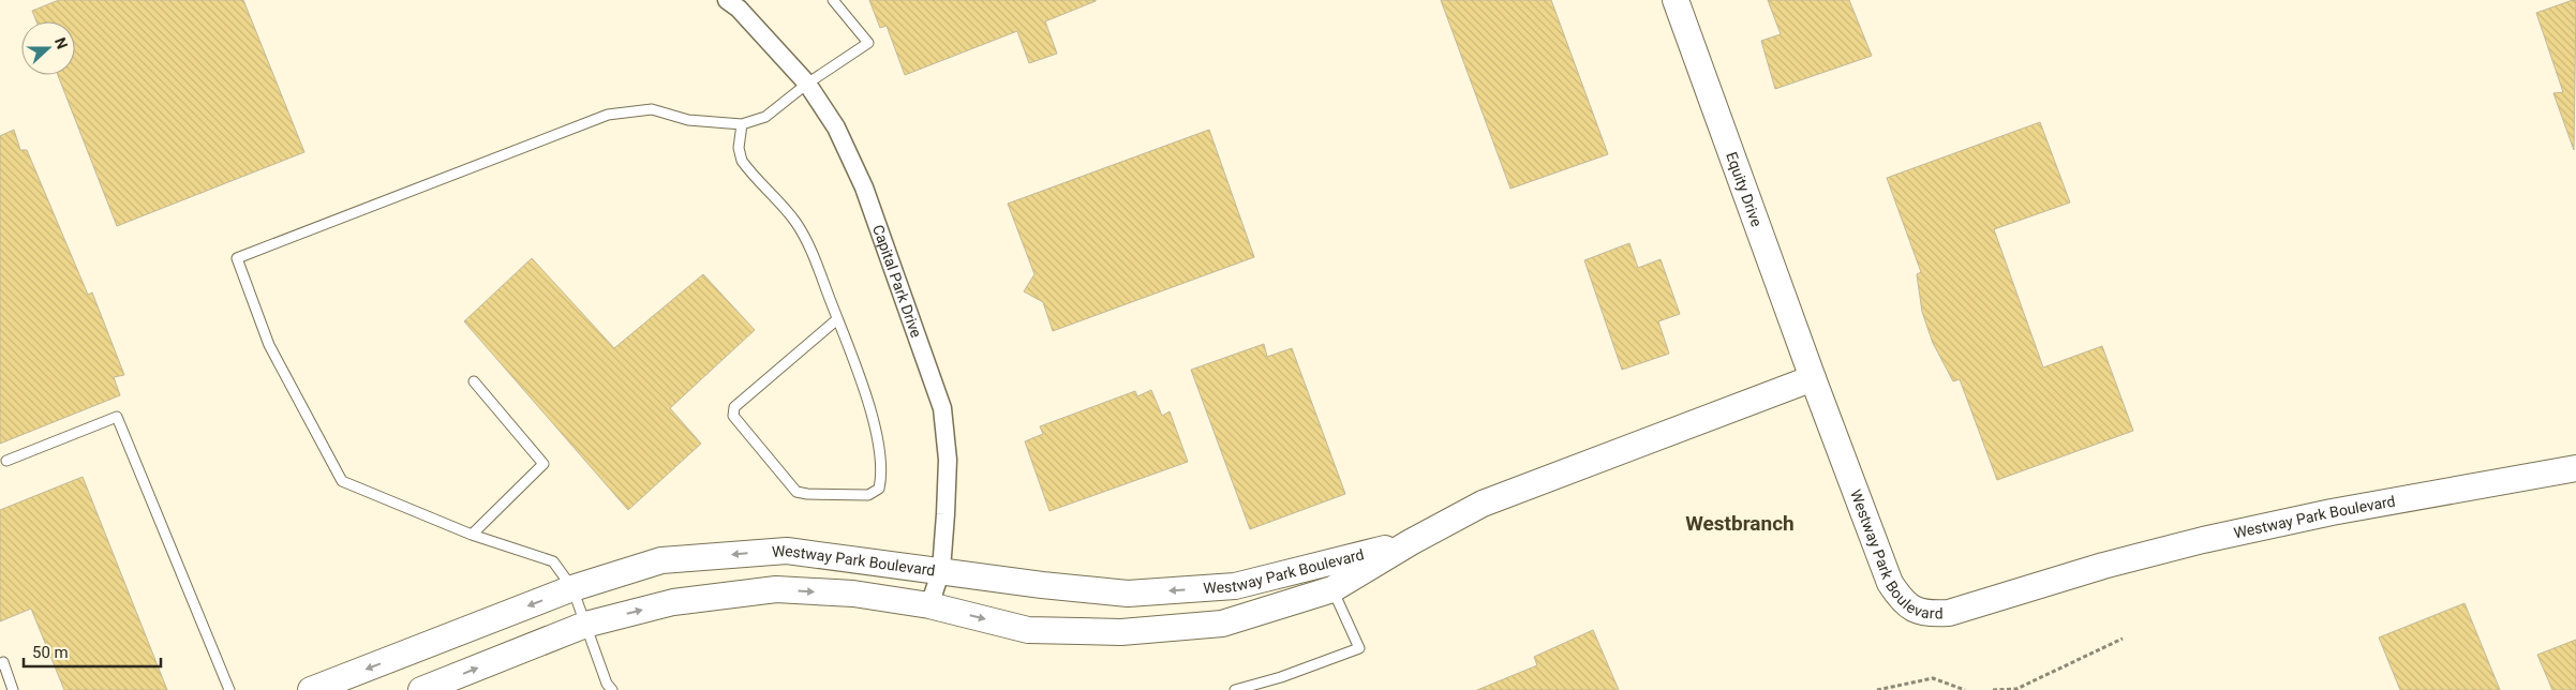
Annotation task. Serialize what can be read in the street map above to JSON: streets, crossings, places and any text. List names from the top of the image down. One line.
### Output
{"streets":{"street":["Equity Drive","Capital Park Drive","Westway Park Boulevard"]},"crossings":[["Equity Drive","Westway Park Boulevard"],["Capital Park Drive","Westway Park Boulevard"]],"districts":["Westbranch"],"scale_bar":"50 m","north":"right"}
